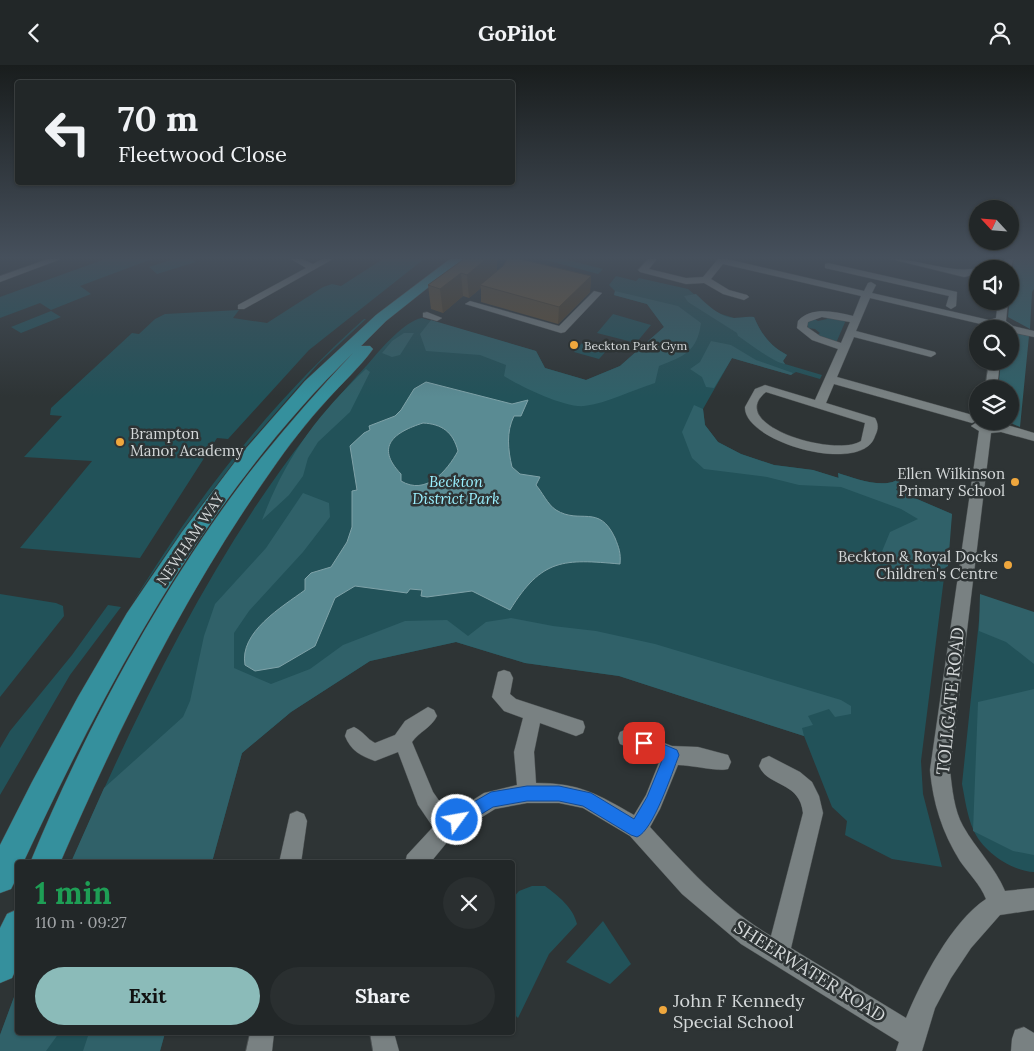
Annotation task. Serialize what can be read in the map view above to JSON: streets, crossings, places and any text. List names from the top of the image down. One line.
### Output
{"streets":{"highway":["NEWHAM WAY"],"street":["TOLLGATE ROAD","SHEERWATER ROAD"]},"parks":["Beckton District Park"],"places":["Beckton Park Gym","Brampton Manor Academy","Ellen Wilkinson Primary School","Beckton & Royal Docks Children's Centre","John F Kennedy Special School"],"north":"top left","page":{"header":"GoPilot","turn":["70 m","Fleetwood Close"],"heading":["1 min","110 m · 09:27"],"buttons":["Exit","Share"]}}
